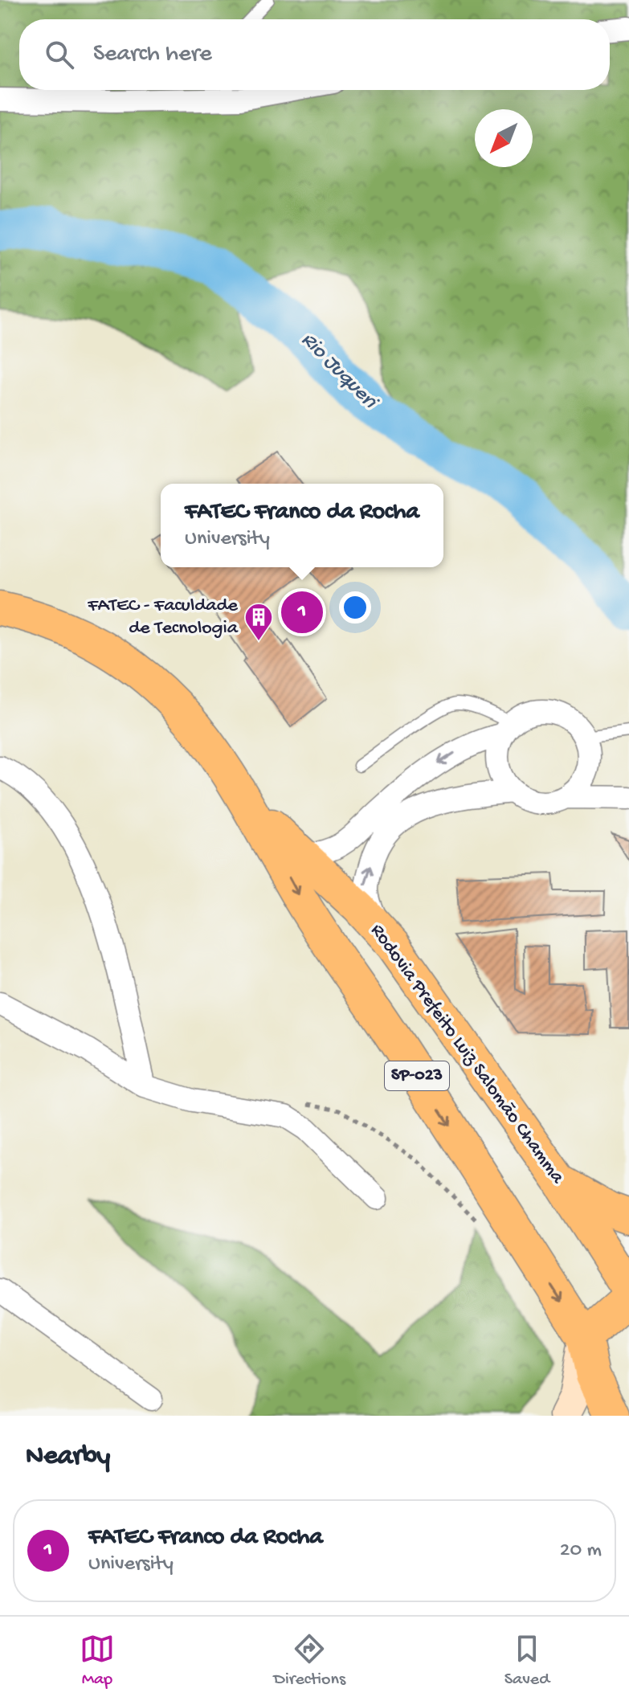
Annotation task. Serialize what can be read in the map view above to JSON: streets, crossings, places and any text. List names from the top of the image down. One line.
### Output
{"streets":{"main road":["Rodovia Prefeito Luiz Salomão Chamma","SP-023"]},"water":["Rio Juqueri"],"places":{"building":["FATEC - Faculdade de Tecnologia"]},"north":"bottom left","page":{"search":"Search here","popup":["FATEC Franco da Rocha","University"],"pins":"1","heading":"Nearby","list":[{"mark":"1","name":"FATEC Franco da Rocha","note":"University","value":"20 m"}],"nav":["Map","Directions","Saved"]}}
